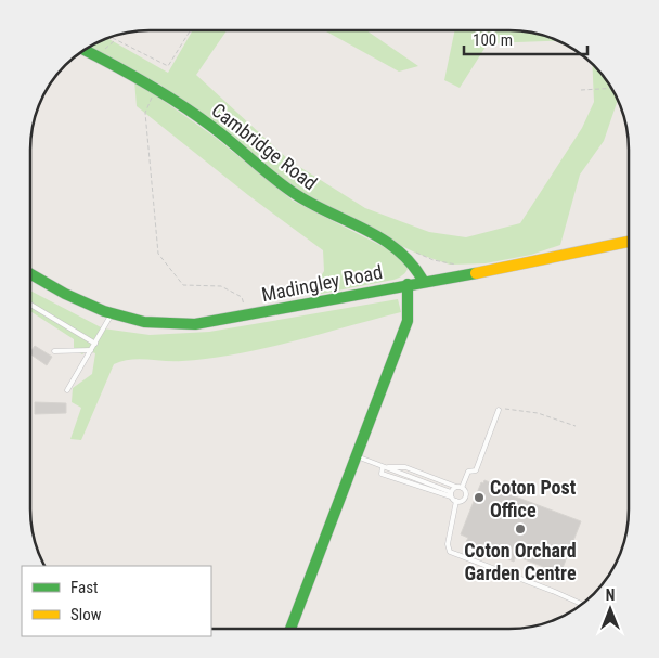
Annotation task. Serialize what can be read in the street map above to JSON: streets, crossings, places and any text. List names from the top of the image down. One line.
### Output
{"streets":{"main road":["Cambridge Road","Madingley Road"]},"crossings":[["Cambridge Road","Madingley Road"]],"places":["Coton Post Office","Coton Orchard Garden Centre"],"legend":["Fast","Slow"],"scale_bar":"100 m","north":"top"}
